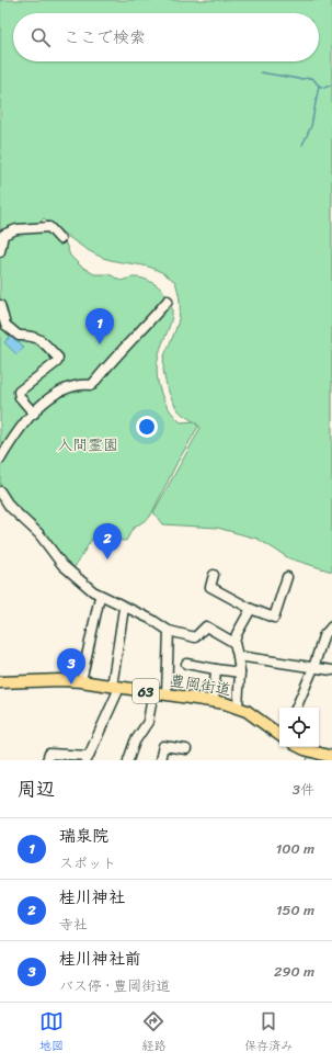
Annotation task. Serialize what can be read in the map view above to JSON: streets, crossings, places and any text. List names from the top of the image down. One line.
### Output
{"streets":{"main road":["豊岡街道","63"]},"parks":["入間霊園"],"page":{"search":"ここで検索","pins":["1","2","3"],"heading":["周辺","3件"],"list":[{"mark":"1","name":"瑞泉院","note":"スポット","value":"100 m"},{"mark":"2","name":"桂川神社","note":"寺社","value":"150 m"},{"mark":"3","name":"桂川神社前","note":"バス停 · 豊岡街道","value":"290 m"}],"nav":["地図","経路","保存済み"]}}
